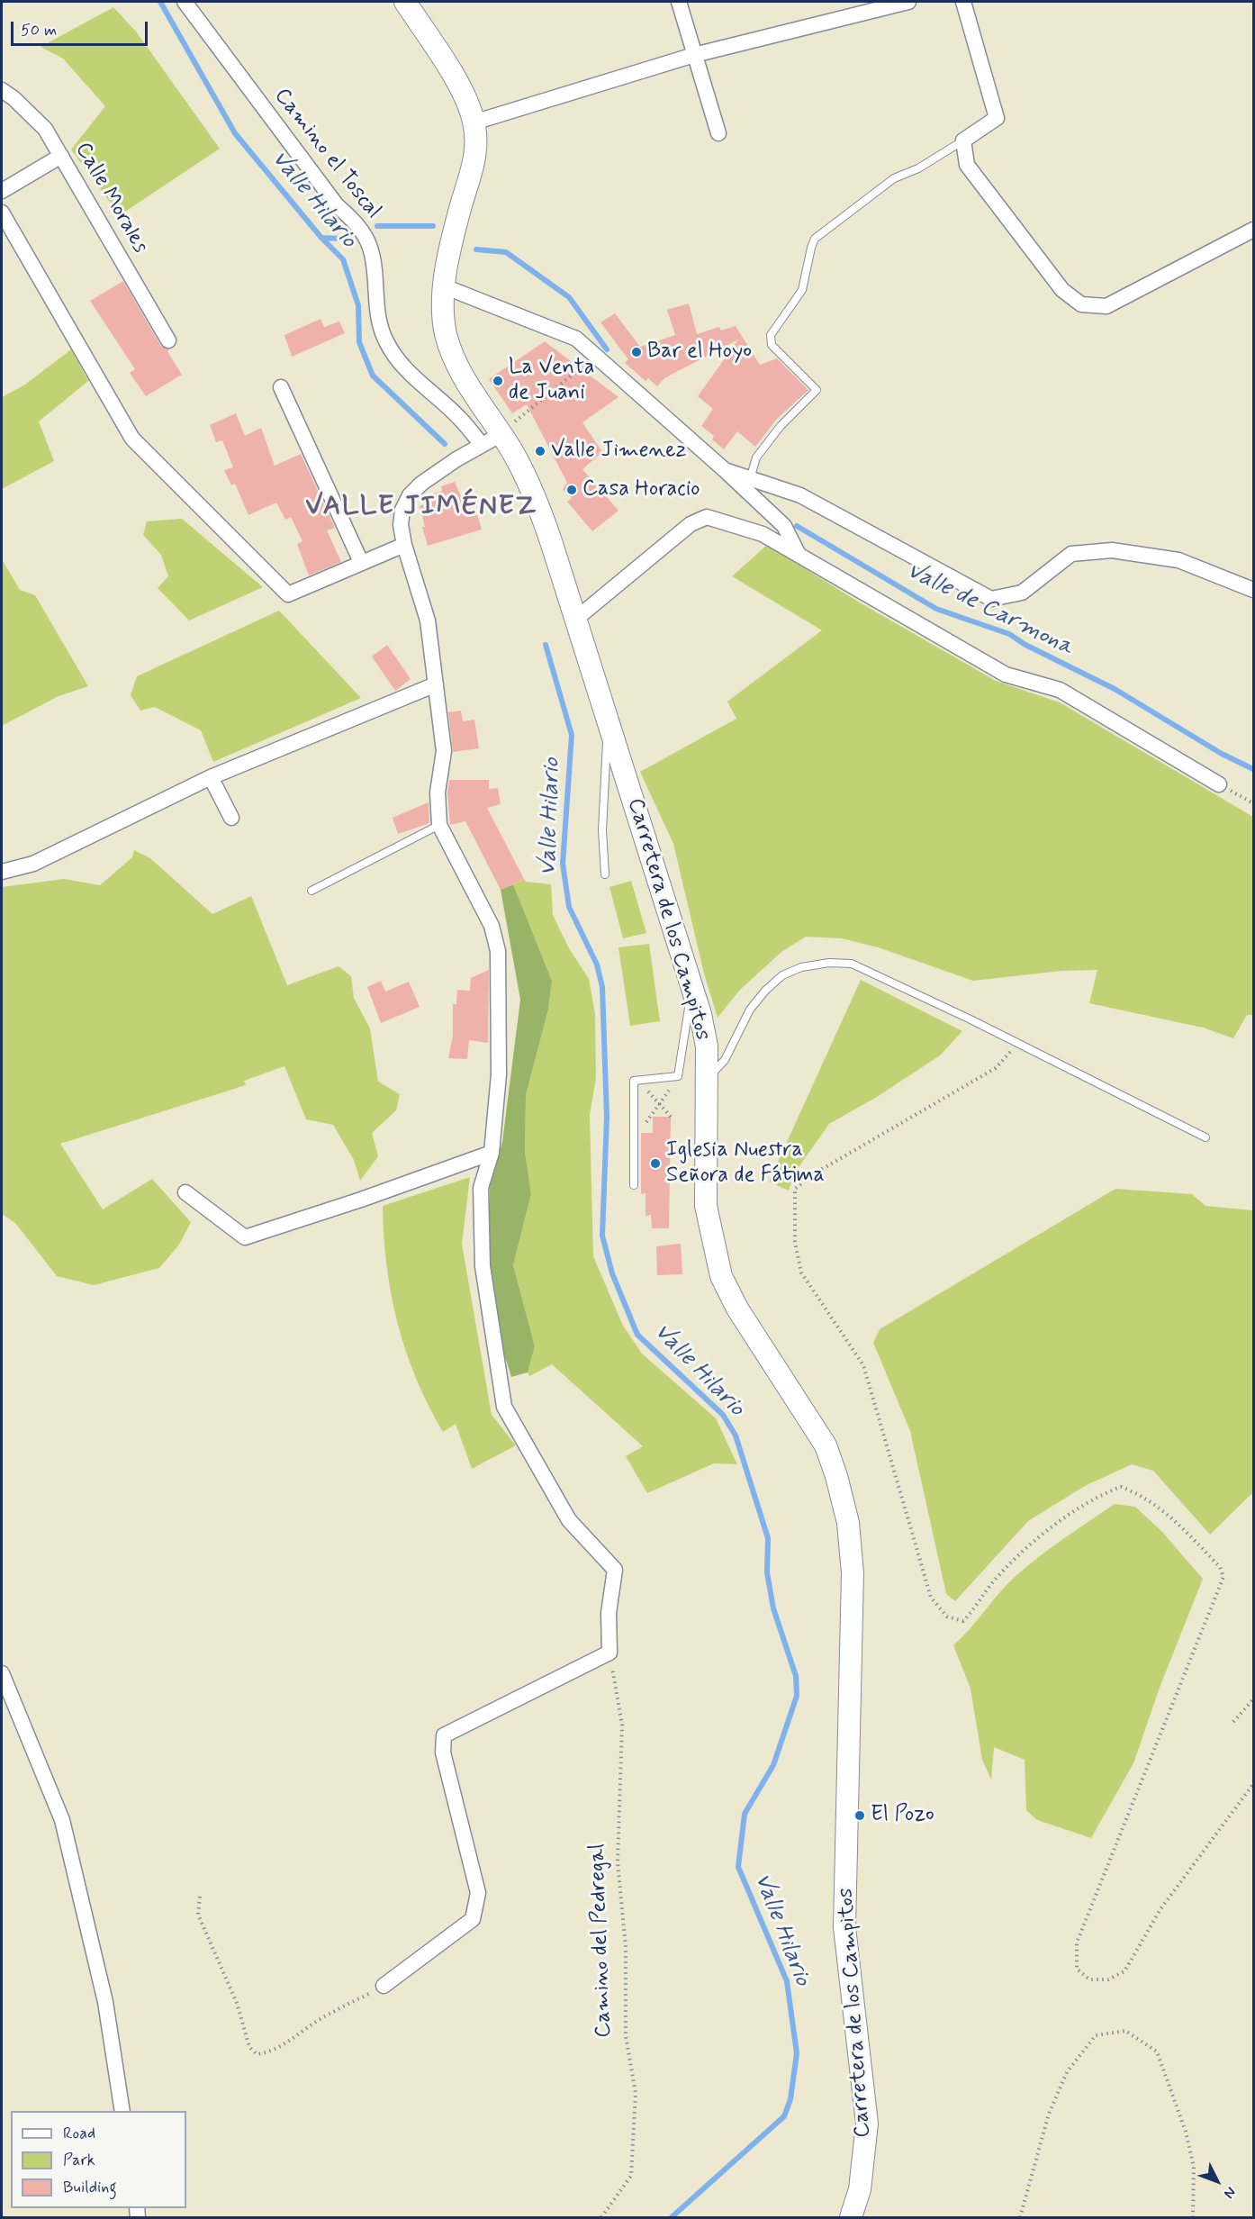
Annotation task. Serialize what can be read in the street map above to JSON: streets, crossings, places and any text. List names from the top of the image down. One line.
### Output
{"streets":{"main road":["Carretera de los Campitos"],"street":["Camino el Toscal","Calle Morales"],"path":["Camino del Pedregal"]},"districts":["VALLE JIMÉNEZ"],"water":["Valle Hilario","Valle de Carmona"],"places":["Bar el Hoyo","La Venta de Juani","Valle Jimenez","Casa Horacio","Iglesia Nuestra Señora de Fátima","El Pozo"],"legend":["Road","Park","Building"],"scale_bar":"50 m","north":"bottom right"}
